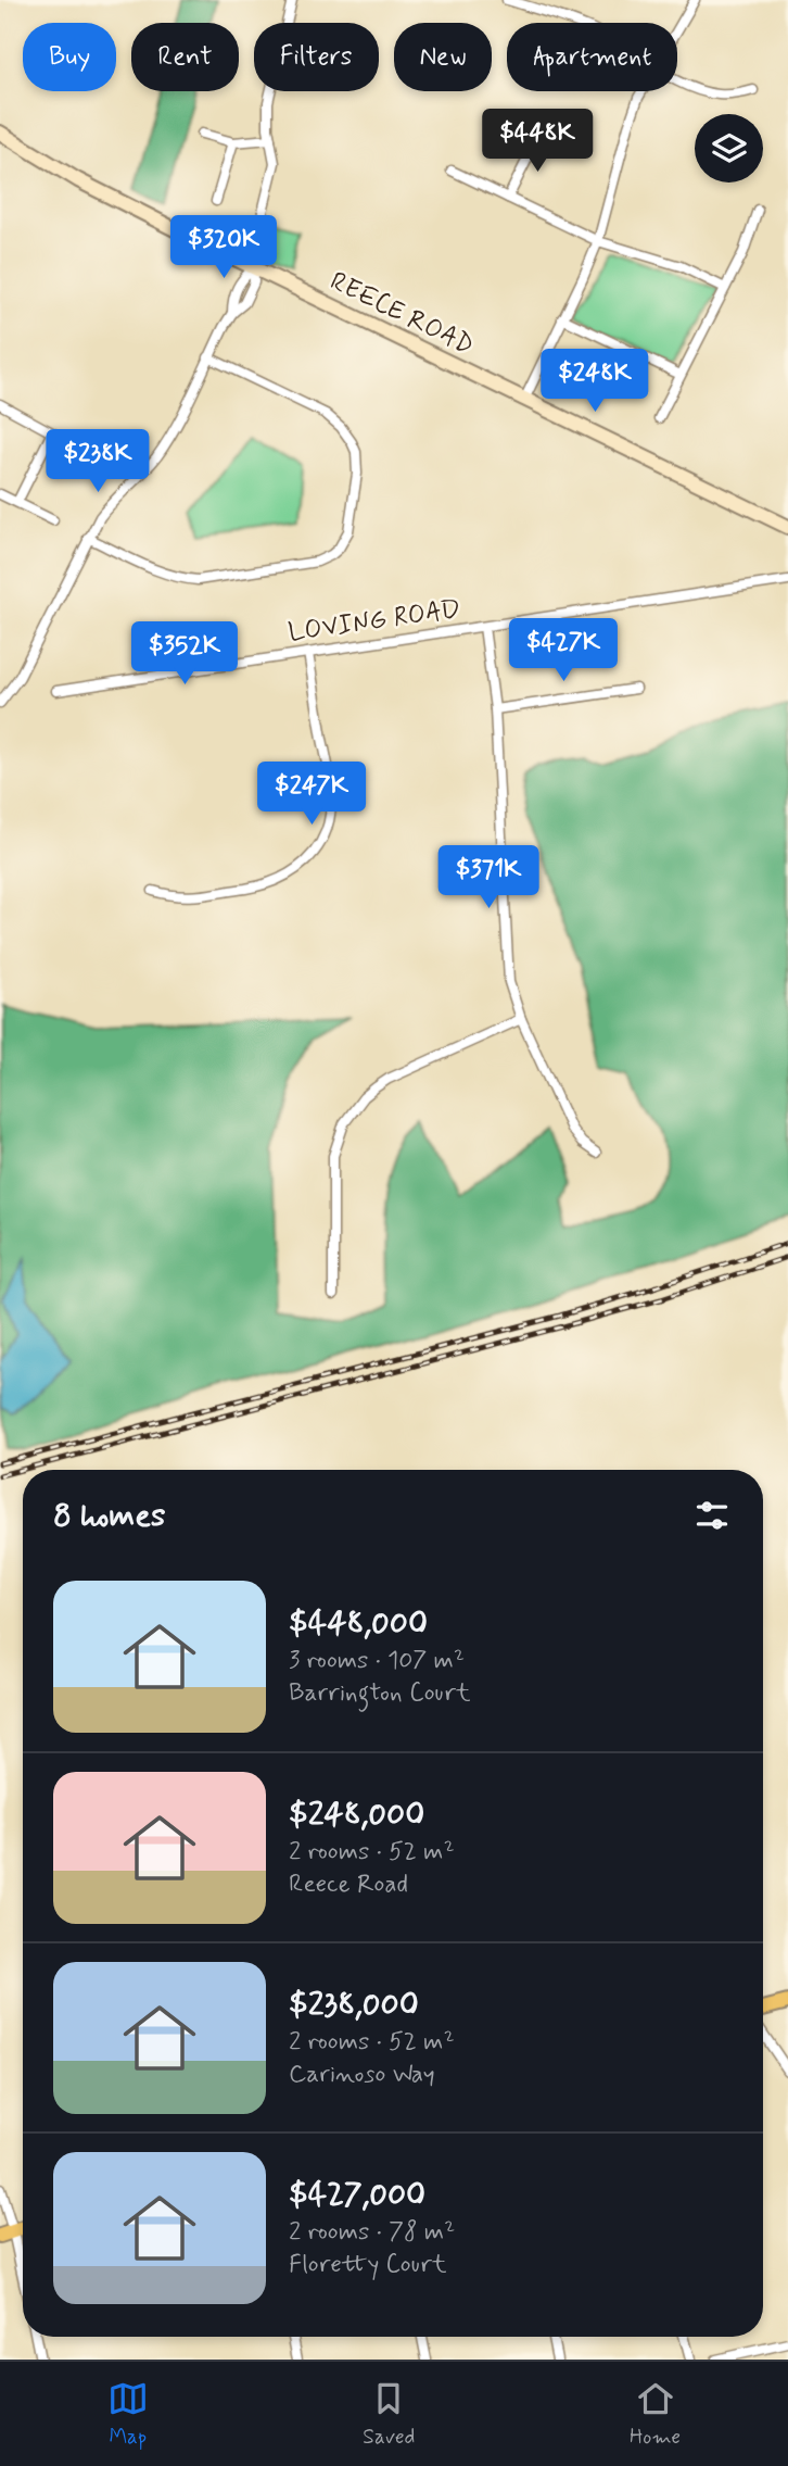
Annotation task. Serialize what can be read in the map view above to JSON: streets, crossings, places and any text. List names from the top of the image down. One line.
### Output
{"streets":{"main road":["REECE ROAD"],"street":["LOVING ROAD"]},"page":{"chip":["Buy","Rent","Filters","New","Apartment"],"price":["$448K","$320K","$248K","$238K","$427K","$352K","$247K","$371K"],"heading":"8 homes","list":[{"name":"$448,000","note":"3 rooms · 107 m² · Barrington Court"},{"name":"$248,000","note":"2 rooms · 52 m² · Reece Road"},{"name":"$238,000","note":"2 rooms · 52 m² · Carinoso Way"},{"name":"$427,000","note":"2 rooms · 78 m² · Floretty Court"}],"tabs":["Map","Saved","Home"]}}
